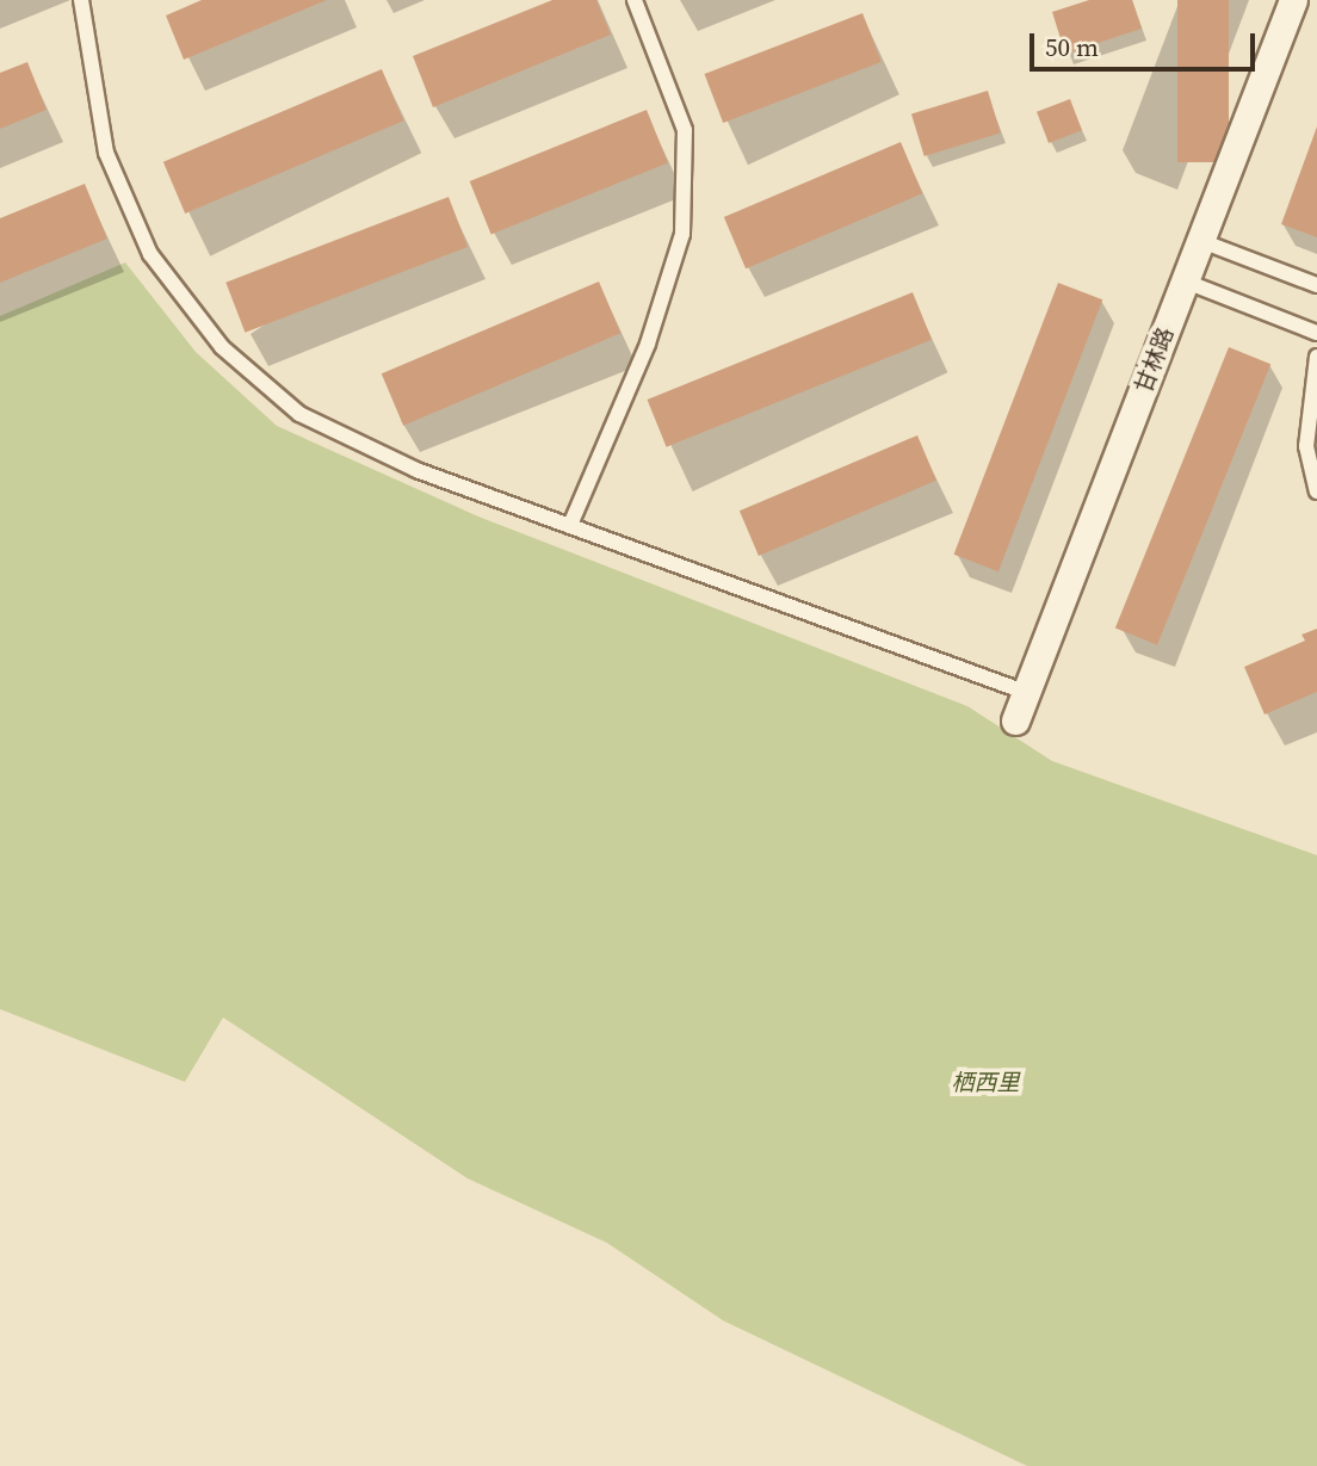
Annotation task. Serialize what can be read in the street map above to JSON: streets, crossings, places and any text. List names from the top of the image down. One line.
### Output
{"streets":{"street":["甘林路"]},"parks":["栖西里"],"scale_bar":"50 m"}
